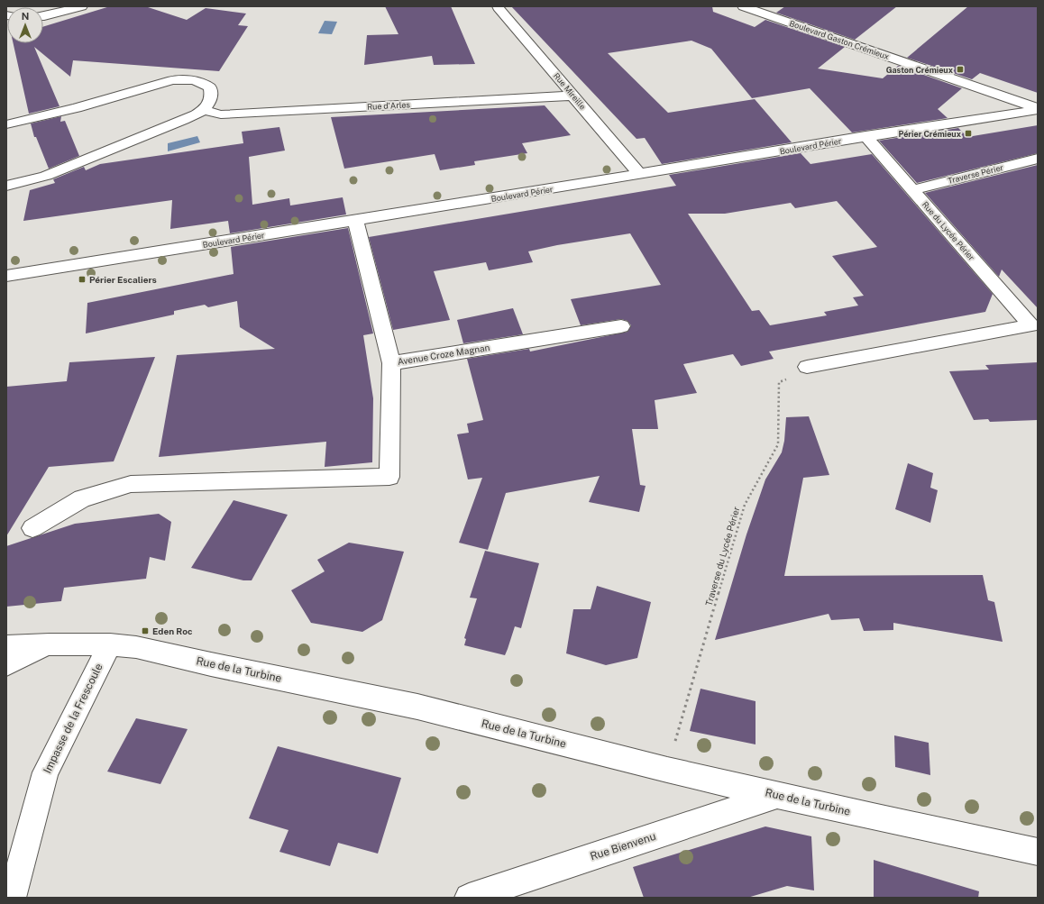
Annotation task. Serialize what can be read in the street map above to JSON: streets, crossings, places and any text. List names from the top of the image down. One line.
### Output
{"streets":{"street":["Boulevard Gaston Crémieux","Rue Mireille","Rue d'Arles","Boulevard Périer","Traverse Périer","Rue du Lycée Périer","Avenue Croze Magnan","Rue de la Turbine","Impasse de la Frescoule","Rue Bienvenu"],"path":["Traverse du Lycée Périer"]},"crossings":[["Boulevard Gaston Crémieux","Boulevard Périer"],["Rue Mireille","Rue d'Arles"],["Rue Mireille","Boulevard Périer"],["Boulevard Périer","Rue du Lycée Périer"],["Boulevard Périer","Avenue Croze Magnan"],["Traverse Périer","Rue du Lycée Périer"],["Rue du Lycée Périer","Traverse du Lycée Périer"],["Traverse du Lycée Périer","Rue de la Turbine"],["Rue de la Turbine","Impasse de la Frescoule"],["Rue de la Turbine","Rue Bienvenu"]],"places":{"transit":["Gaston Crémieux","Périer Crémieux","Périer Escaliers","Eden Roc"]},"north":"top"}
